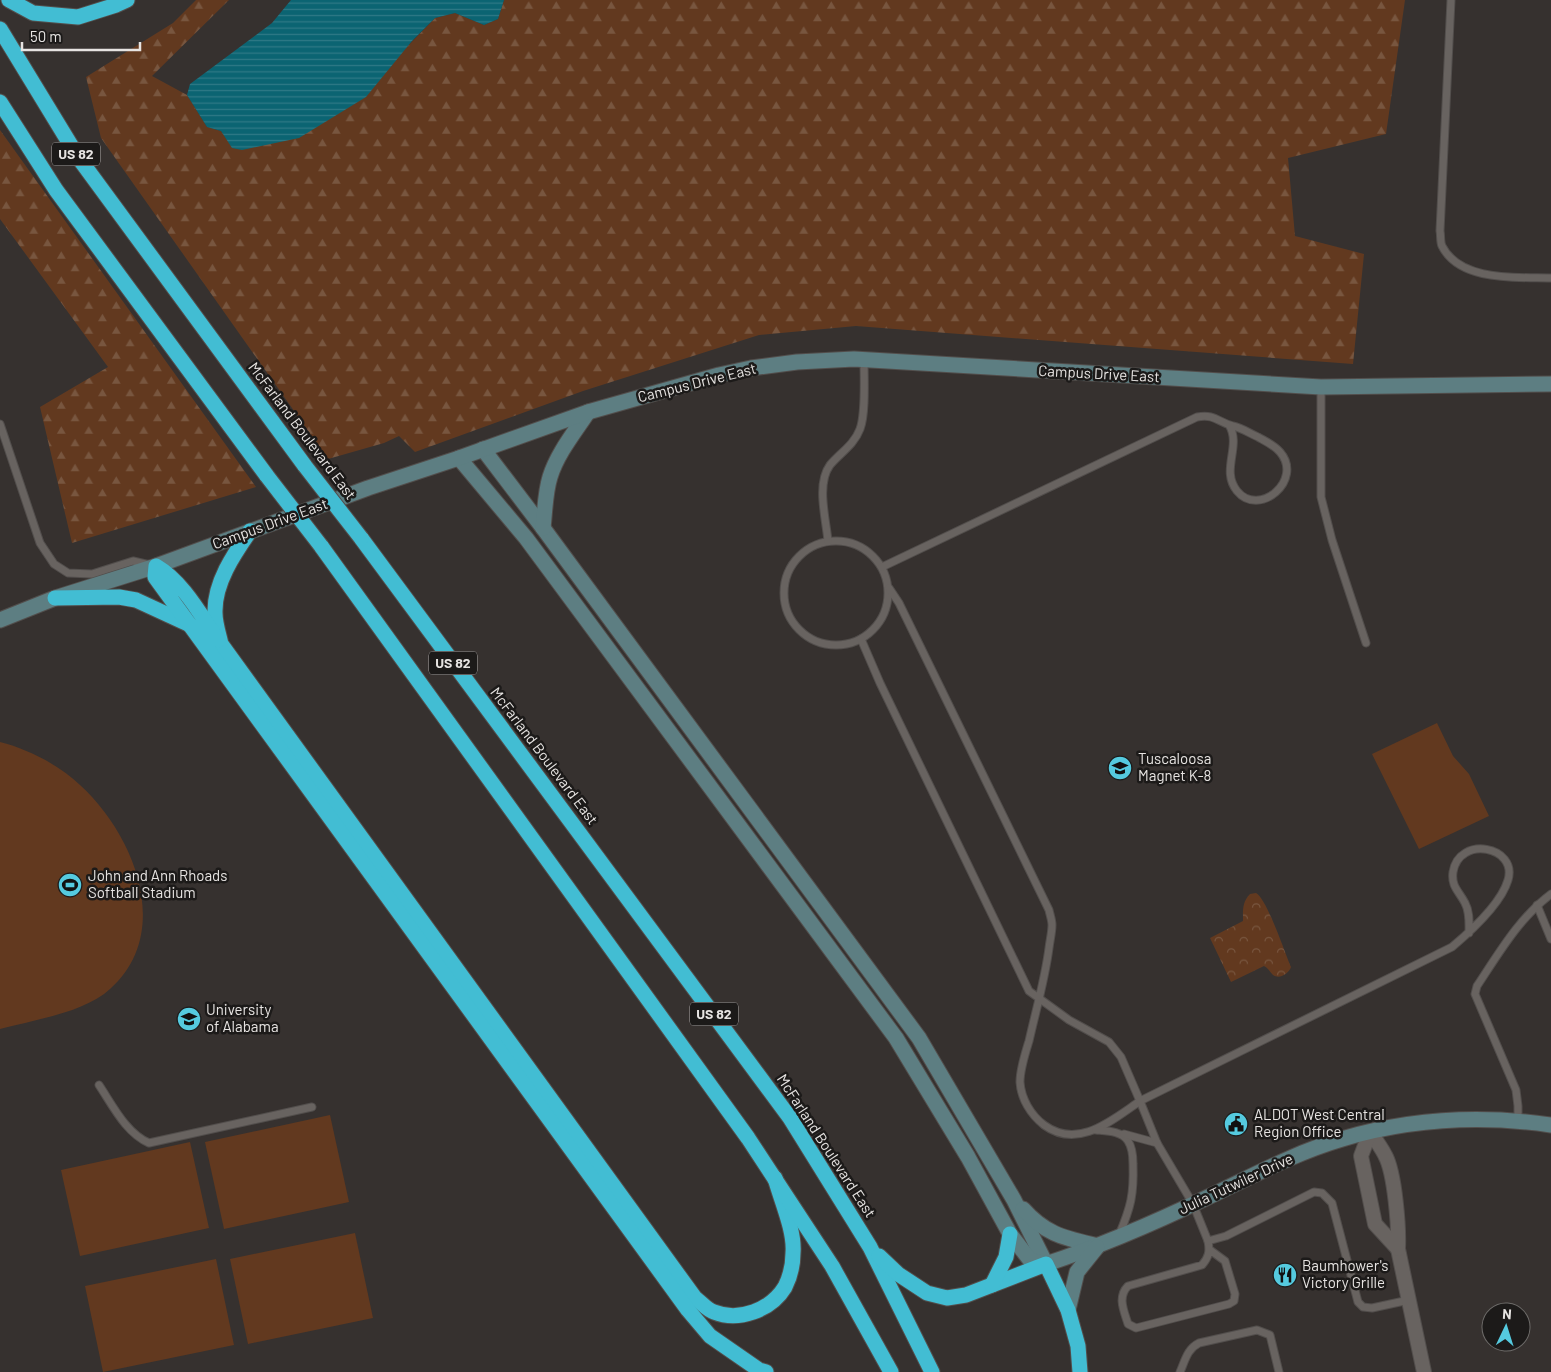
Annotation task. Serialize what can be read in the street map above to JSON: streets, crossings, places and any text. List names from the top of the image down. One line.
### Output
{"streets":{"highway":["US 82","McFarland Boulevard East"],"street":["Campus Drive East","Julia Tutwiler Drive"]},"places":{"school or university":["Tuscaloosa Magnet K-8","University of Alabama"],"sports":["John and Ann Rhoads Softball Stadium"],"public building":["ALDOT West Central Region Office"],"restaurant":["Baumhower's Victory Grille"]},"scale_bar":"50 m","north":"top"}
